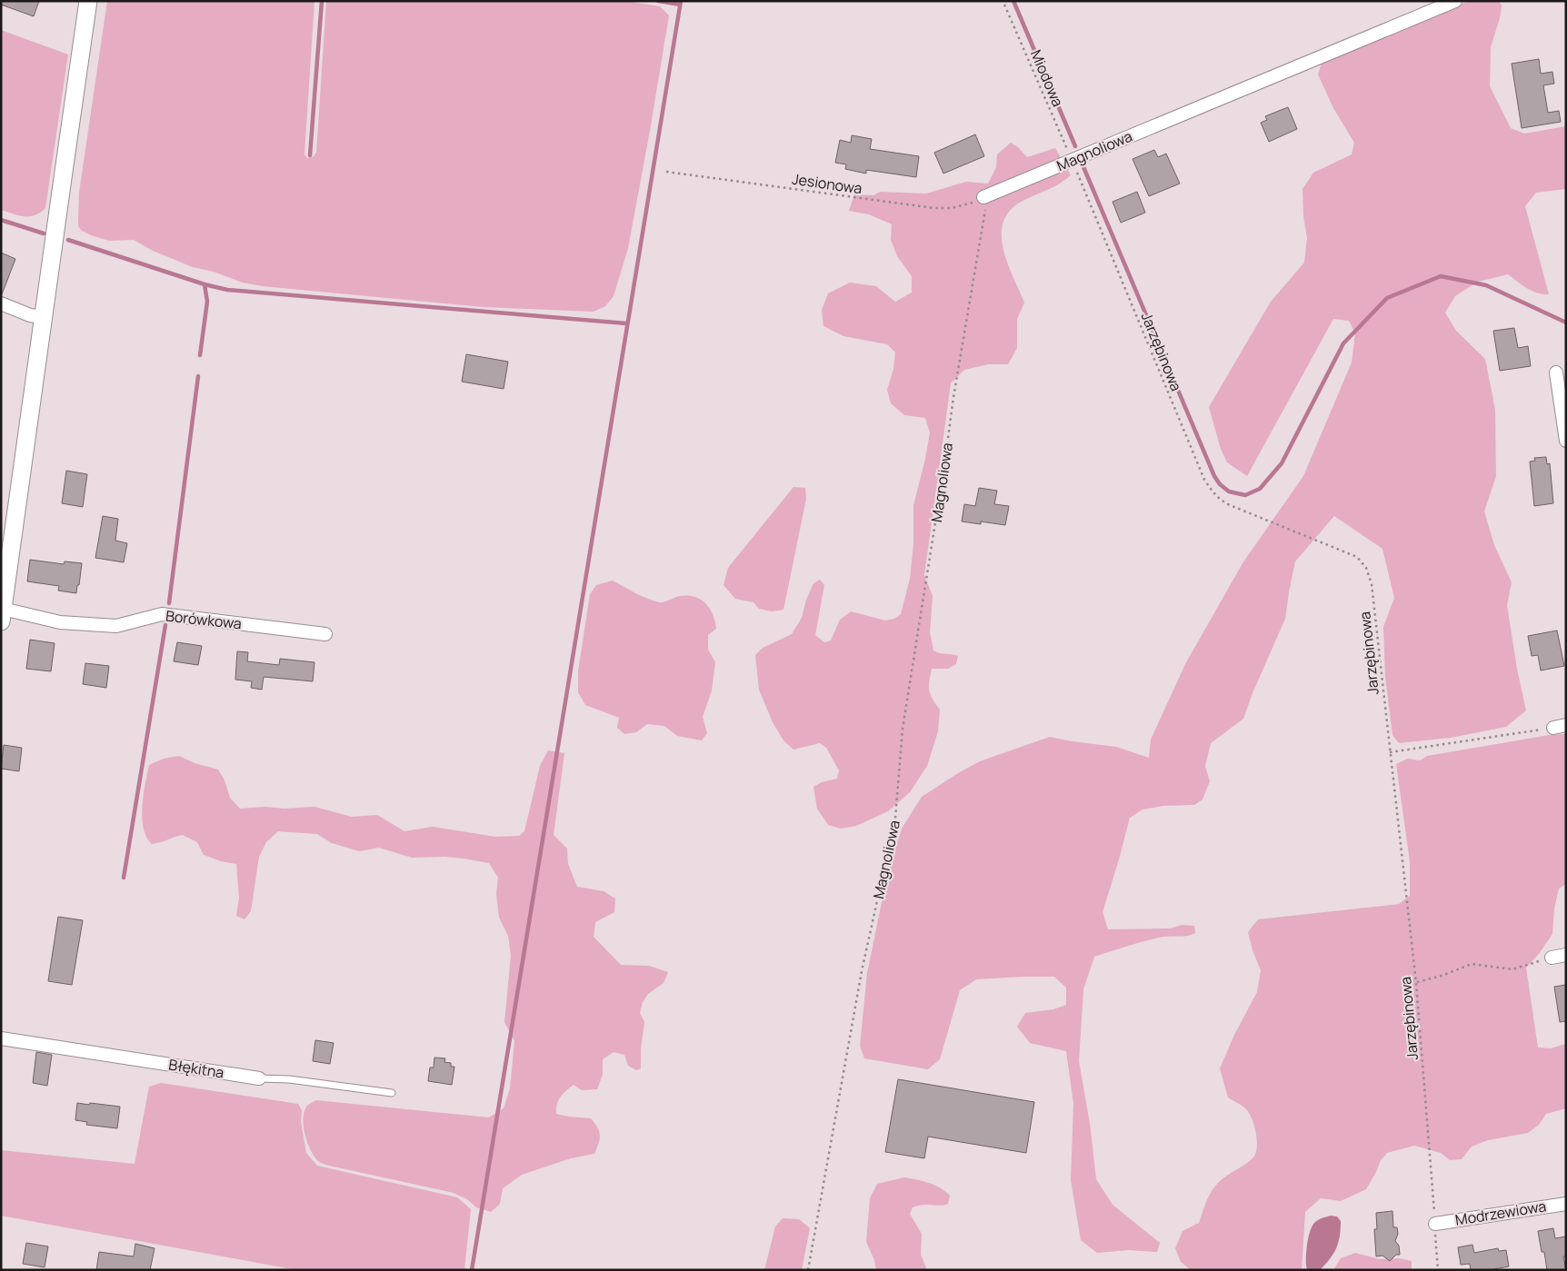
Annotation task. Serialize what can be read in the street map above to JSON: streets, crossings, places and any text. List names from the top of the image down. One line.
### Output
{"streets":{"street":["Magnoliowa","Borówkowa","Błękitna","Modrzewiowa"],"path":["Miodowa","Jesionowa","Jarzębinowa"]},"crossings":[["Miodowa","Magnoliowa"],["Miodowa","Jarzębinowa"],["Magnoliowa","Jesionowa"],["Magnoliowa","Jarzębinowa"],["Jarzębinowa","Modrzewiowa"]]}
